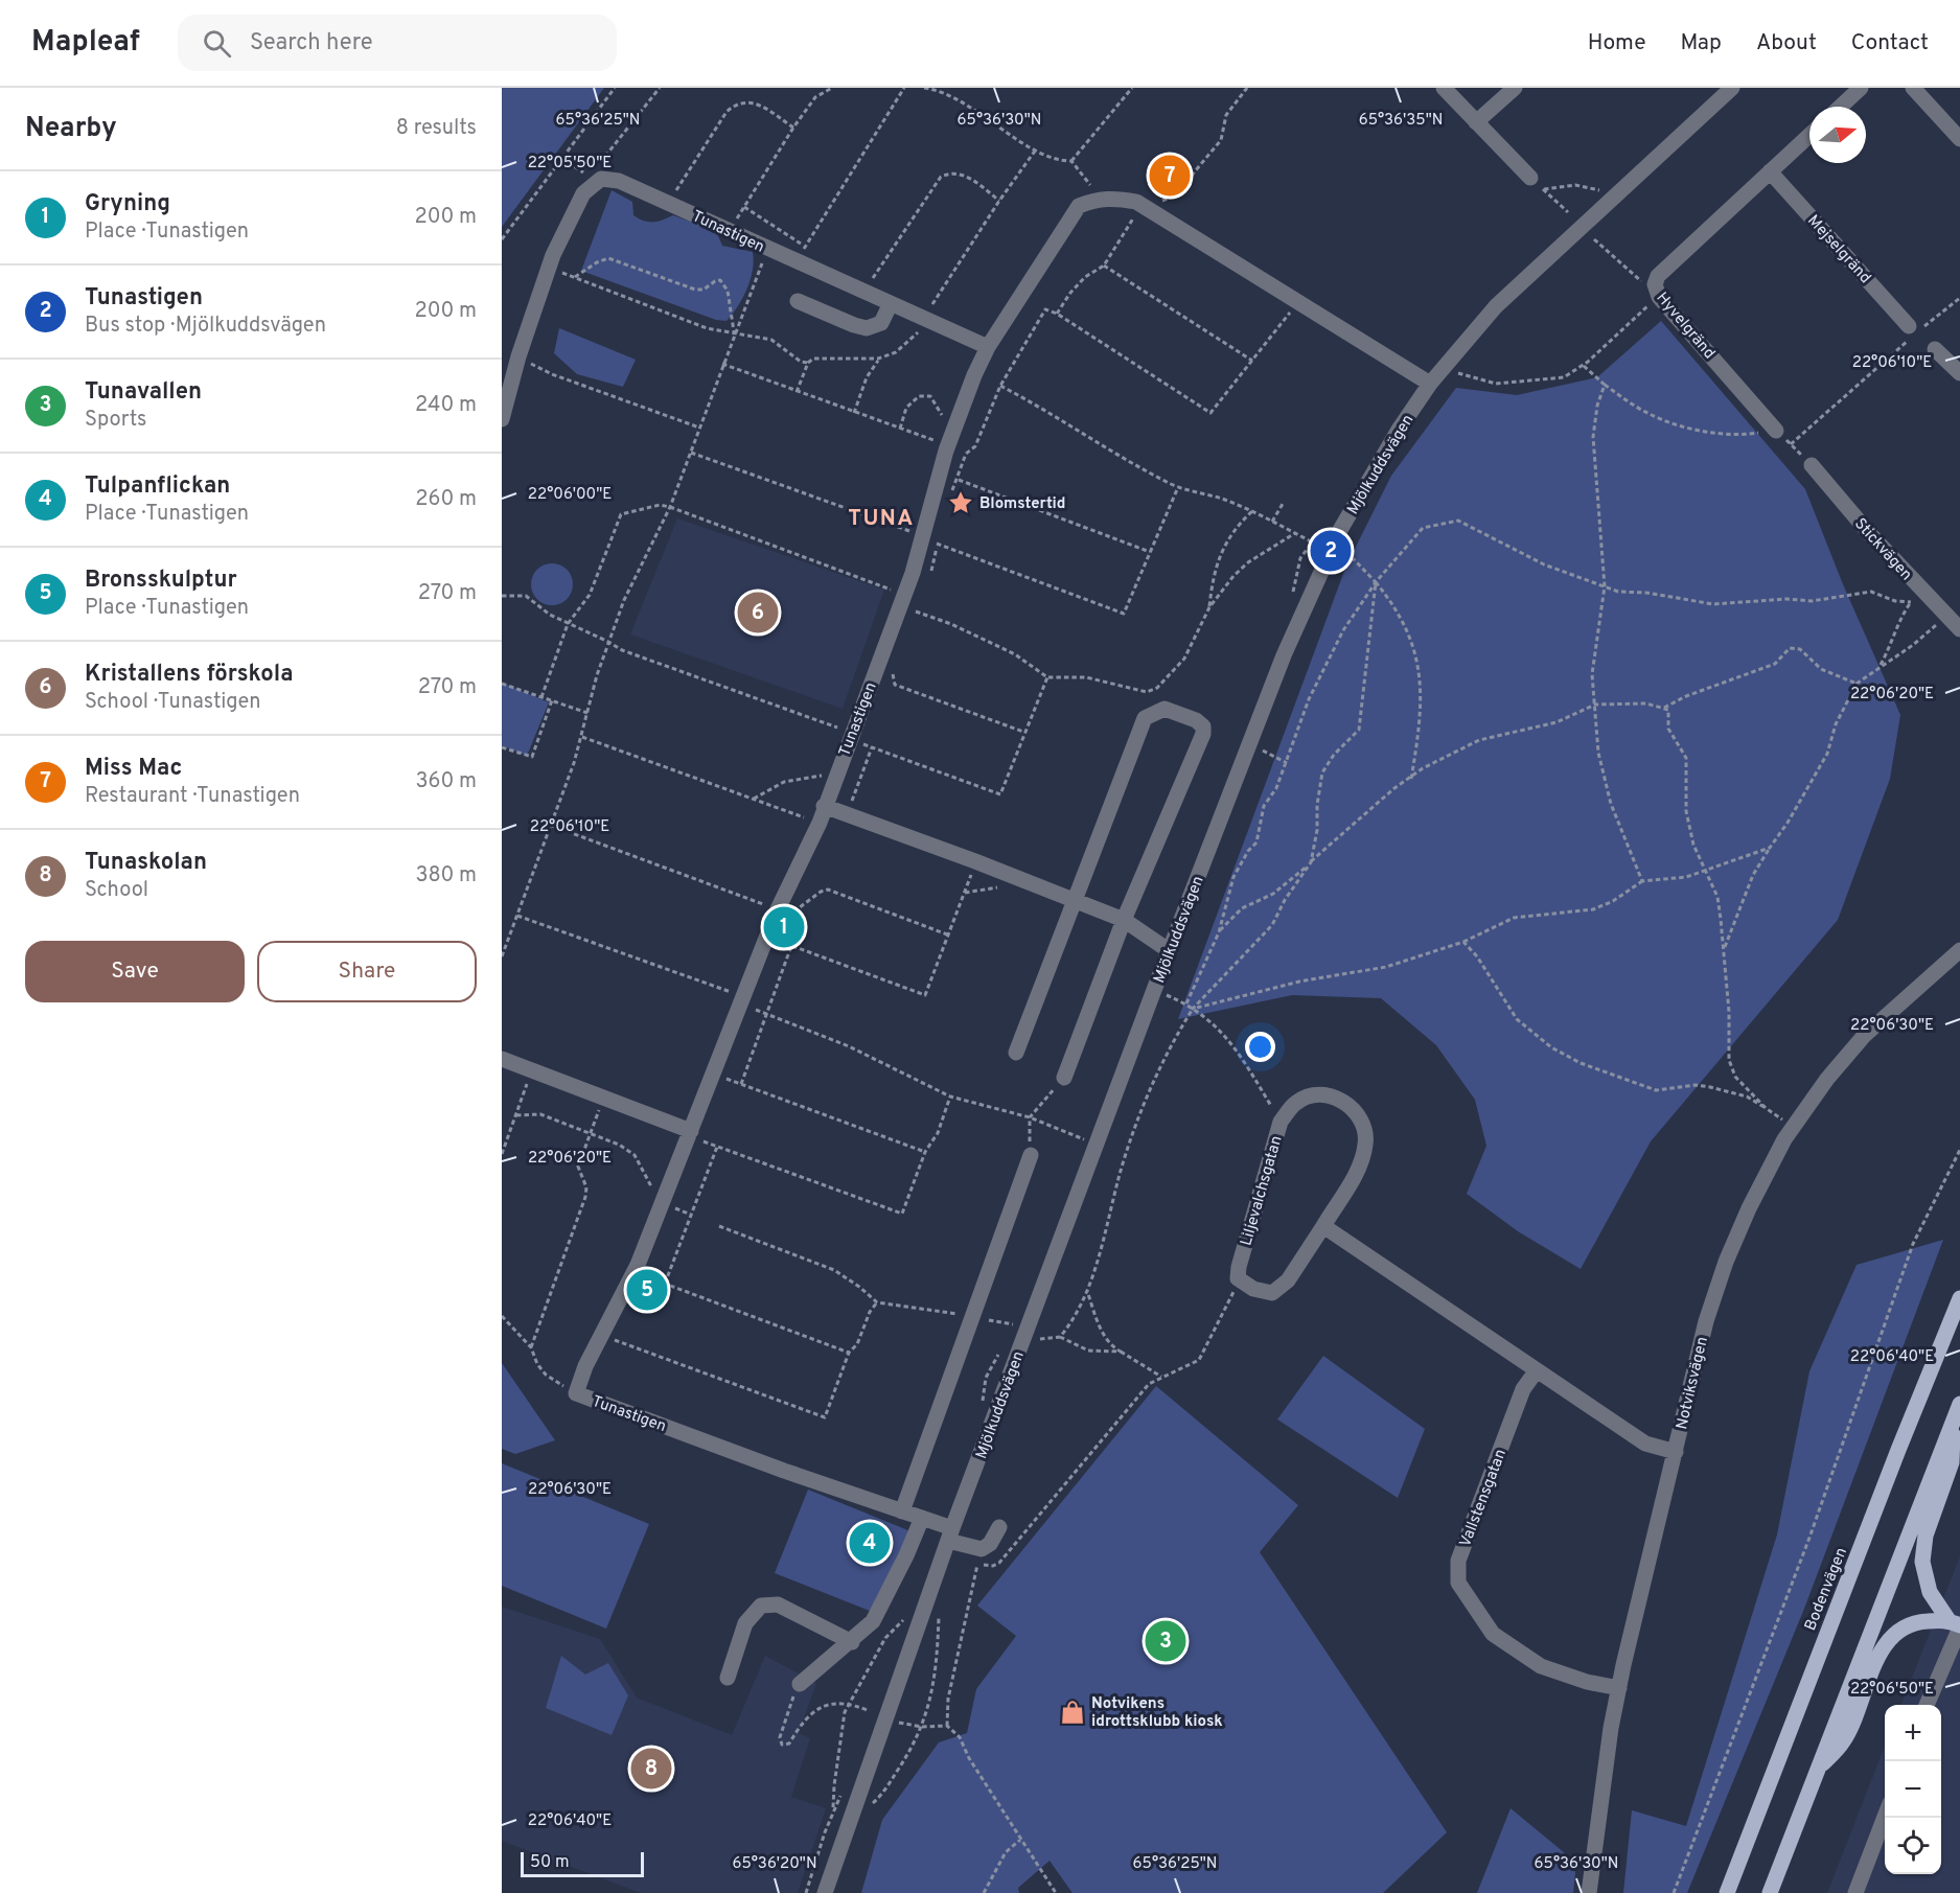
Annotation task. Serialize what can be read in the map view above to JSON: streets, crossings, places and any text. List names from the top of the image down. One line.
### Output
{"streets":{"main road":["Bodenvägen"],"street":["Tunastigen","Mejselgränd","Hyvelgränd","Mjölkuddsvägen","Stickvägen","Liljevalchsgatan","Notviksvägen","Vallstensgatan"]},"crossings":[["Tunastigen","Mjölkuddsvägen"],["Mejselgränd","Hyvelgränd"],["Notviksvägen","Vallstensgatan"]],"districts":["TUNA"],"places":{"place":["Blomstertid"],"shop":["Notvikens idrottsklubb kiosk"]},"scale_bar":"50 m","north":"right","page":{"header":"Mapleaf","search":"Search here","nav":["Home","Map","About","Contact"],"heading":["Nearby","8 results"],"pins":["7","2","6","1","5","4","3","8"],"list":[{"mark":"1","name":"Gryning","note":"Place · Tunastigen","value":"200 m"},{"mark":"2","name":"Tunastigen","note":"Bus stop · Mjölkuddsvägen","value":"200 m"},{"mark":"3","name":"Tunavallen","note":"Sports","value":"240 m"},{"mark":"4","name":"Tulpanflickan","note":"Place · Tunastigen","value":"260 m"},{"mark":"5","name":"Bronsskulptur","note":"Place · Tunastigen","value":"270 m"},{"mark":"6","name":"Kristallens förskola","note":"School · Tunastigen","value":"270 m"},{"mark":"7","name":"Miss Mac","note":"Restaurant · Tunastigen","value":"360 m"},{"mark":"8","name":"Tunaskolan","note":"School","value":"380 m"}],"buttons":["Save","Share"],"map_buttons":["+","−"],"scale":"50 m"},"coordinates":["65°36'25\"N","65°36'30\"N","65°36'35\"N","22°05'50\"E","22°06'10\"E","22°06'00\"E","22°06'20\"E","22°06'30\"E","22°06'40\"E","22°06'50\"E","65°36'20\"N"]}
